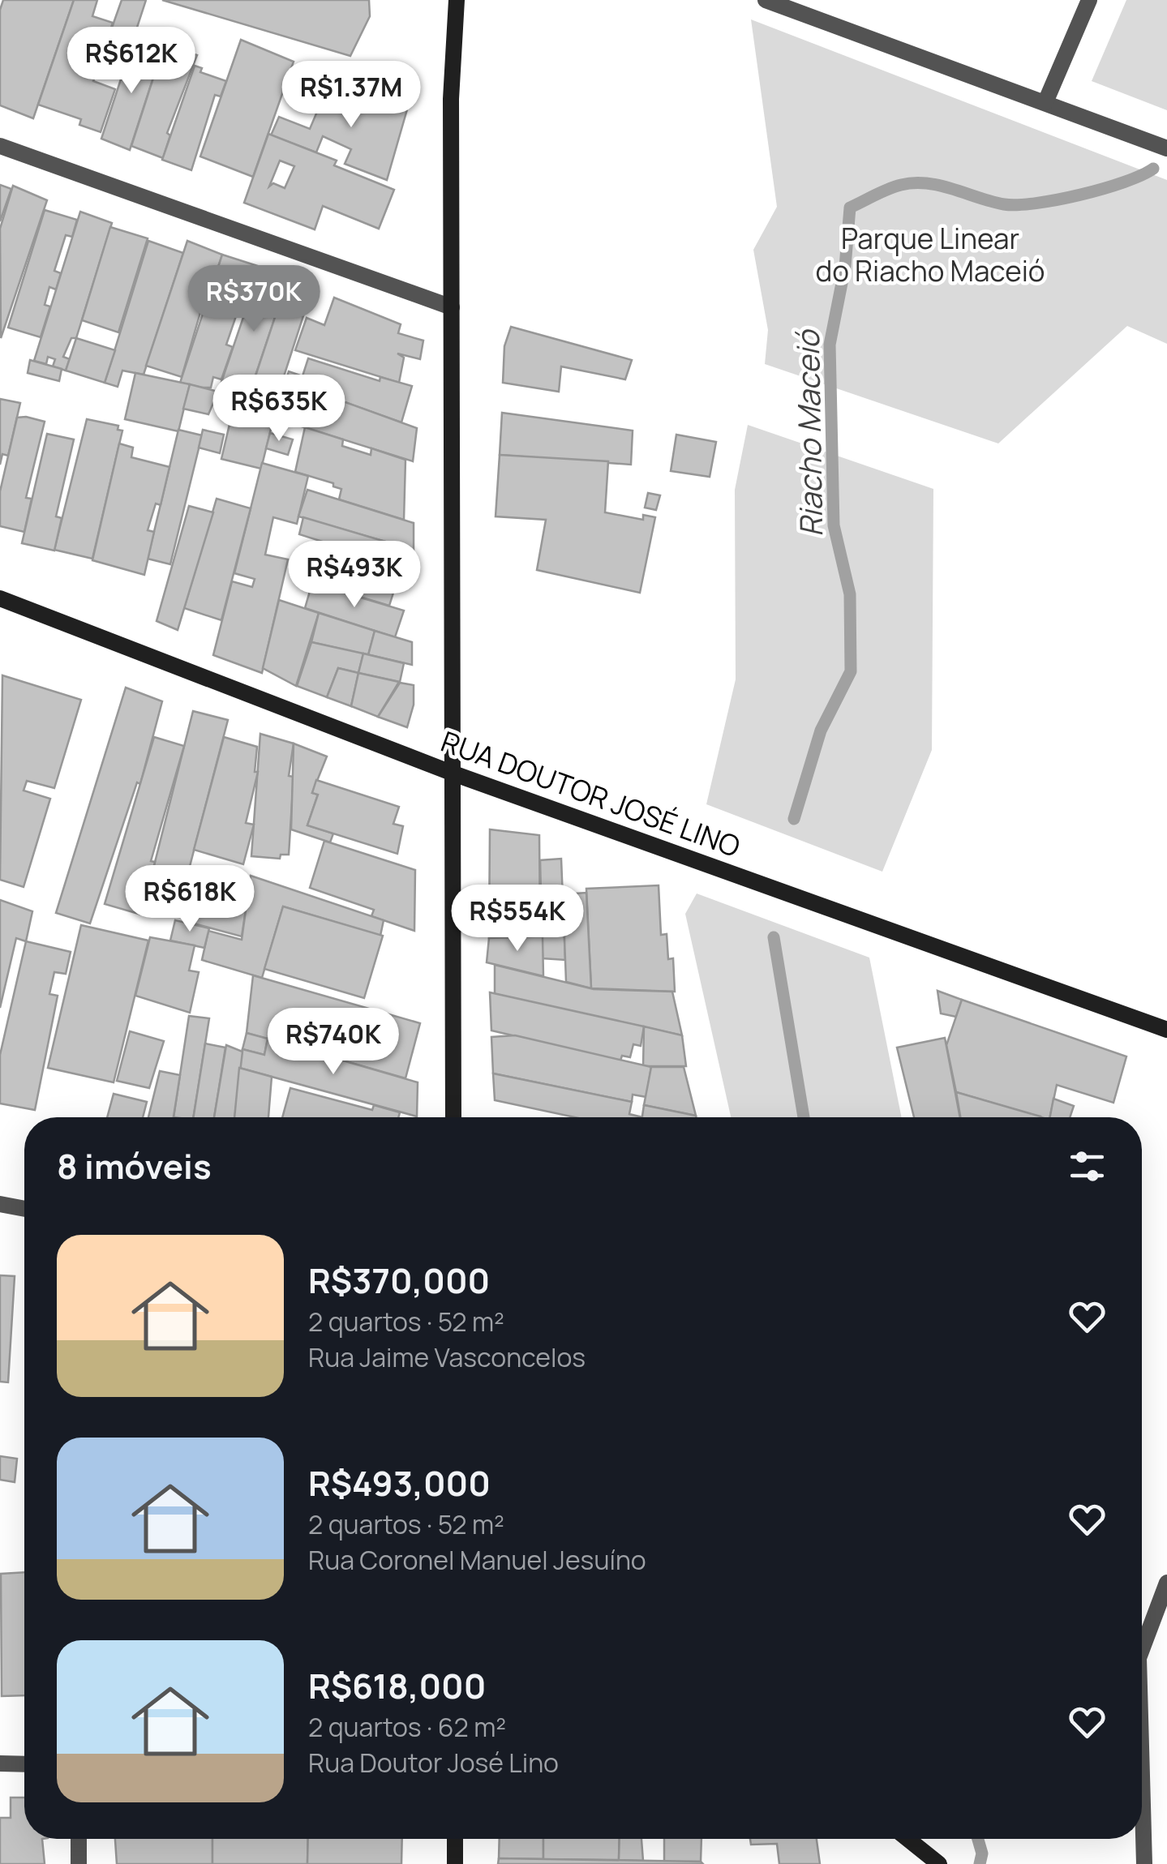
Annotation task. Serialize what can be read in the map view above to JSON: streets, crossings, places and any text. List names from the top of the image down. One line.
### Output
{"streets":{"street":["RUA DOUTOR JOSÉ LINO"]},"water":["Riacho Maceió"],"parks":["Parque Linear do Riacho Maceió"],"page":{"price":["R$612K","R$1.37M","R$370K","R$635K","R$493K","R$618K","R$554K","R$740K"],"heading":"8 imóveis","list":[{"name":"R$370,000","note":"2 quartos · 52 m² · Rua Jaime Vasconcelos"},{"name":"R$493,000","note":"2 quartos · 52 m² · Rua Coronel Manuel Jesuíno"},{"name":"R$618,000","note":"2 quartos · 62 m² · Rua Doutor José Lino"}]}}
